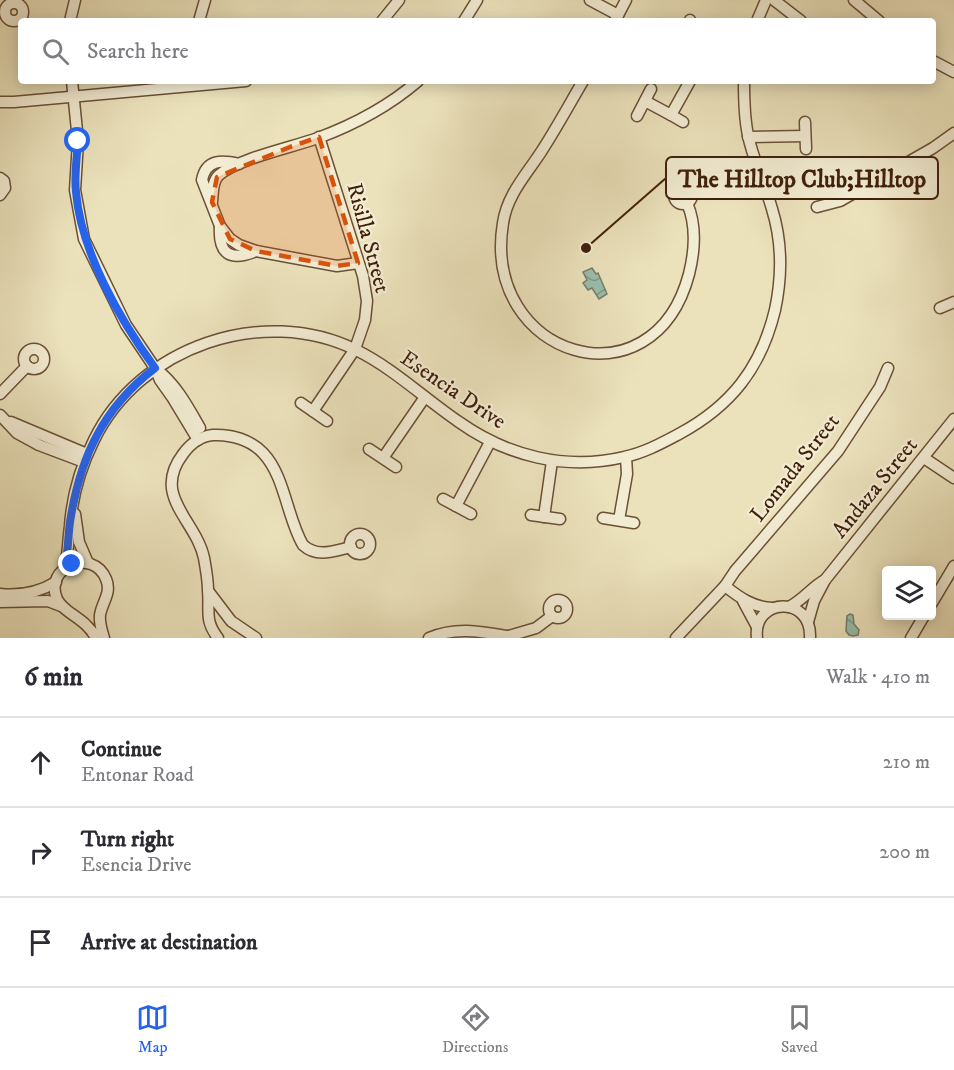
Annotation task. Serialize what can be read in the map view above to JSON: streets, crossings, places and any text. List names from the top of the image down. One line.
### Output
{"streets":{"street":["Risilla Street","Esencia Drive","Lomada Street","Andaza Street"]},"crossings":[["Risilla Street","Esencia Drive"]],"places":["The Hilltop Club;Hilltop"],"page":{"search":"Search here","heading":["6 min","Walk · 410 m"],"list":[["Continue","Entonar Road","210 m"],["Turn right","Esencia Drive","200 m"],"Arrive at destination"],"nav":["Map","Directions","Saved"]}}
